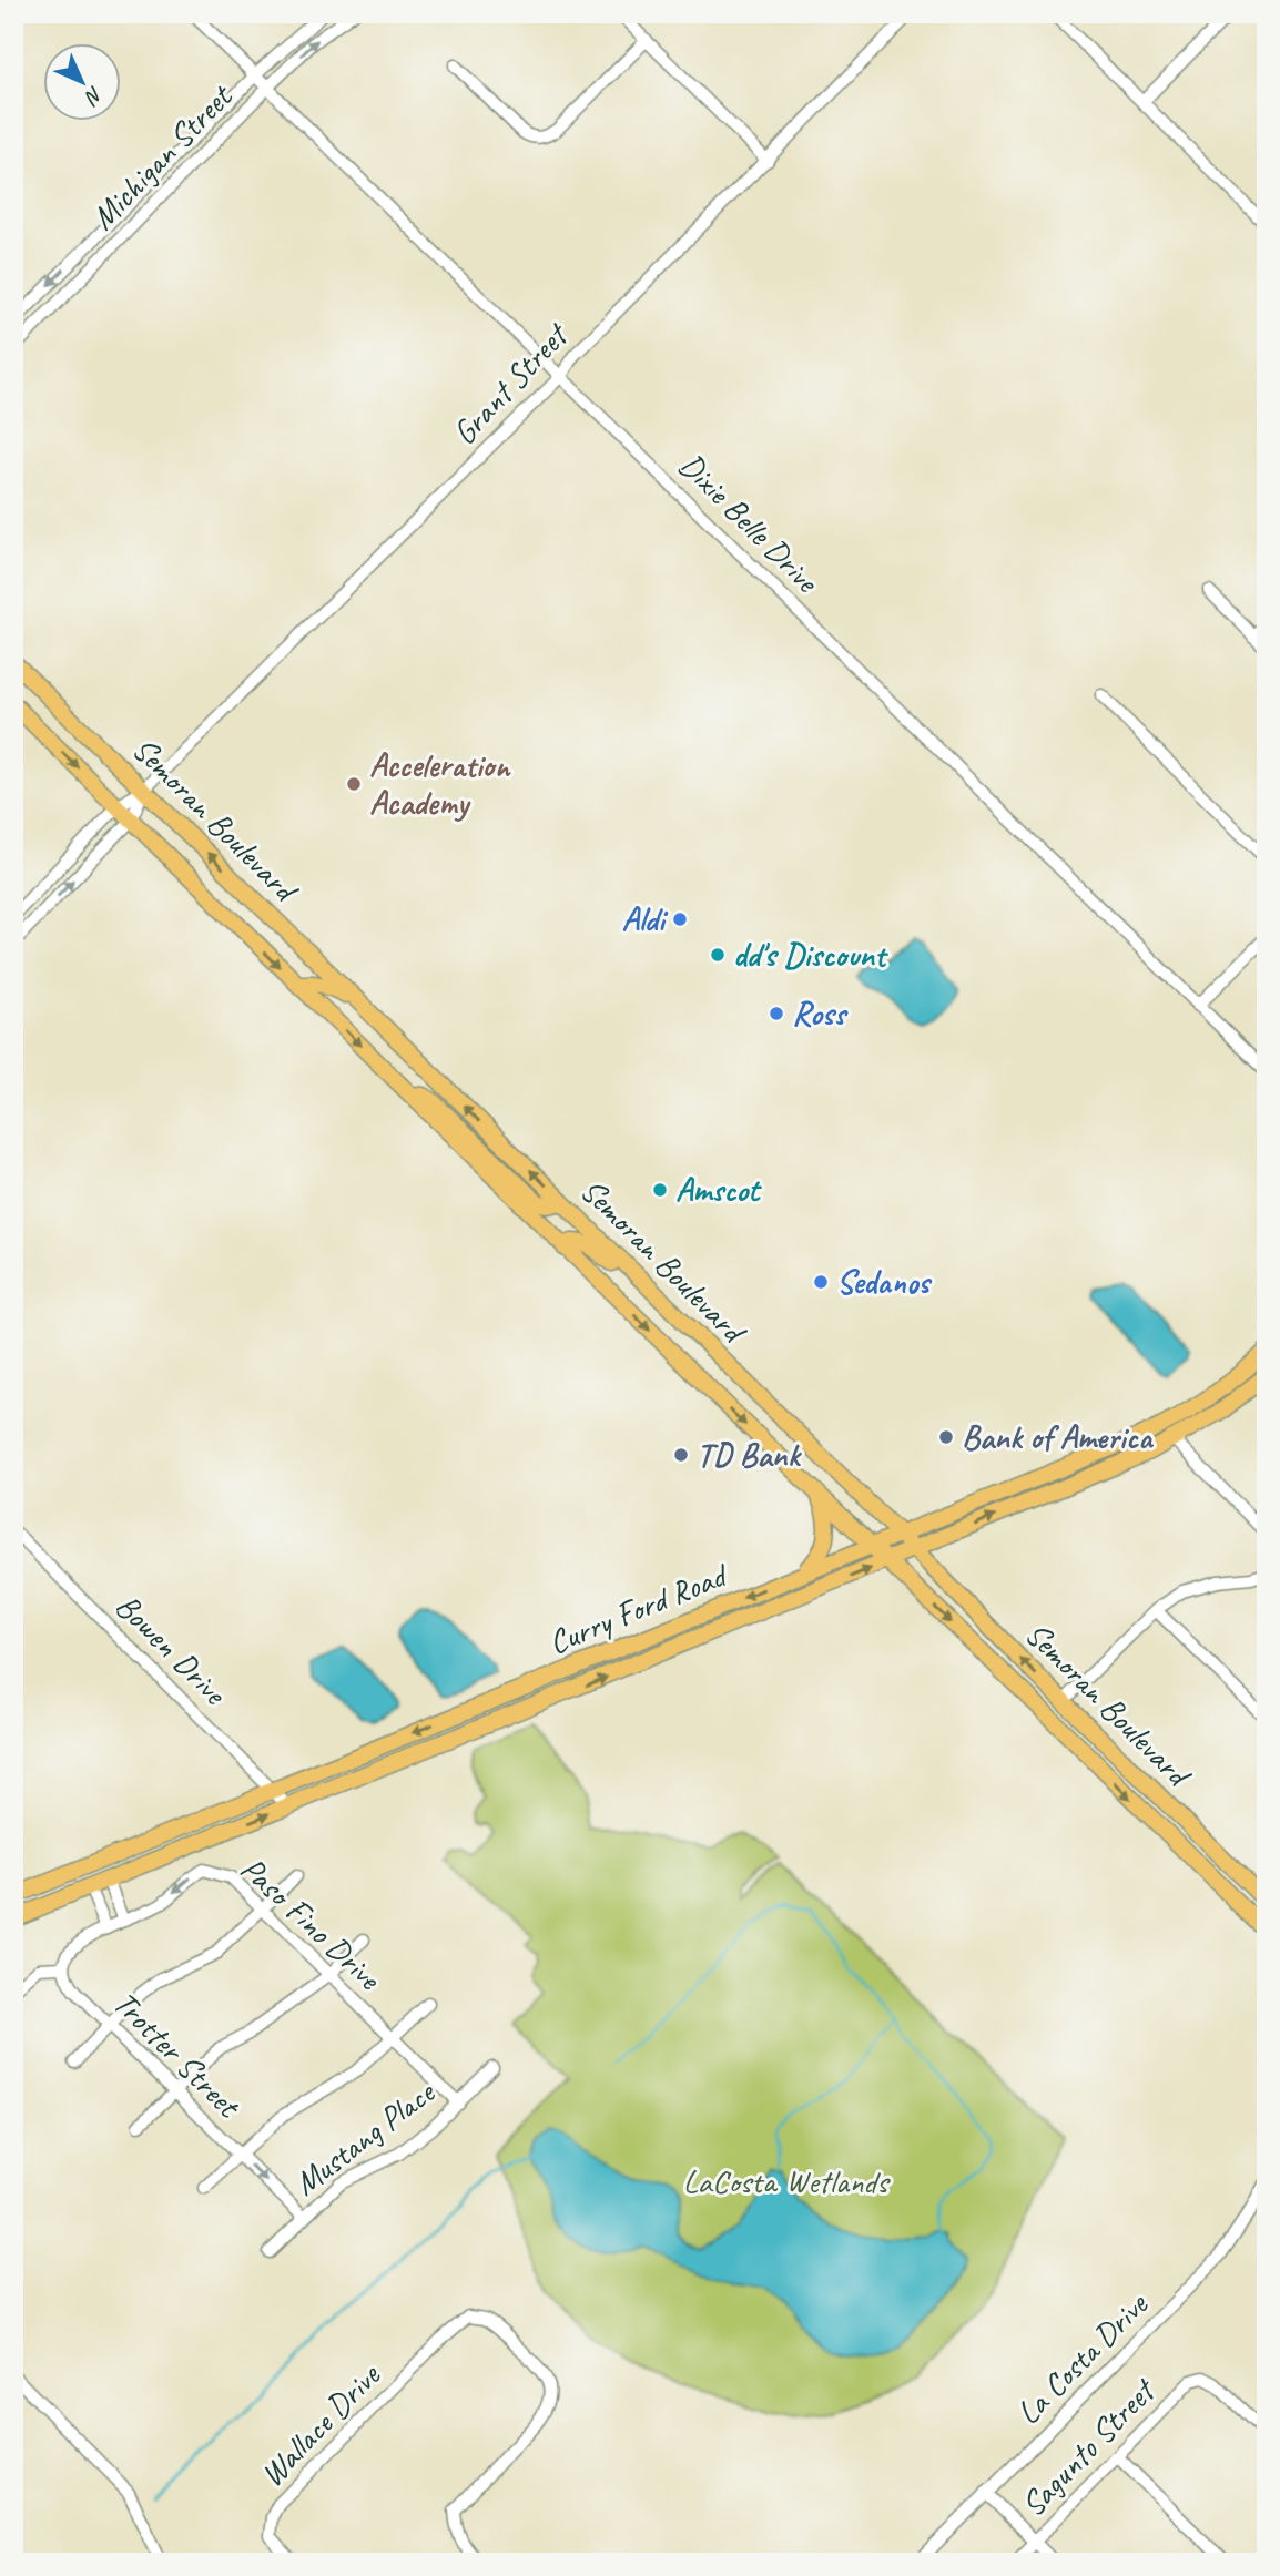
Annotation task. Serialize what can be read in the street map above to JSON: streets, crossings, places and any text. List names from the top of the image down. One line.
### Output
{"streets":{"main road":["Semoran Boulevard","Curry Ford Road"],"street":["Michigan Street","Grant Street","Dixie Belle Drive","Bowen Drive","Paso Fino Drive","Trotter Street","Mustang Place","La Costa Drive","Wallace Drive","Sagunto Street"]},"crossings":[["Michigan Street","Dixie Belle Drive"],["Grant Street","Dixie Belle Drive"],["Grant Street","Semoran Boulevard"],["Semoran Boulevard","Curry Ford Road"],["Curry Ford Road","Bowen Drive"],["Paso Fino Drive","Mustang Place"],["Trotter Street","Mustang Place"]],"parks":["LaCosta Wetlands"],"places":["Acceleration Academy","Aldi","dd's Discount","Ross","Amscot","Sedanos","Bank of America","TD Bank"],"north":"bottom right"}
